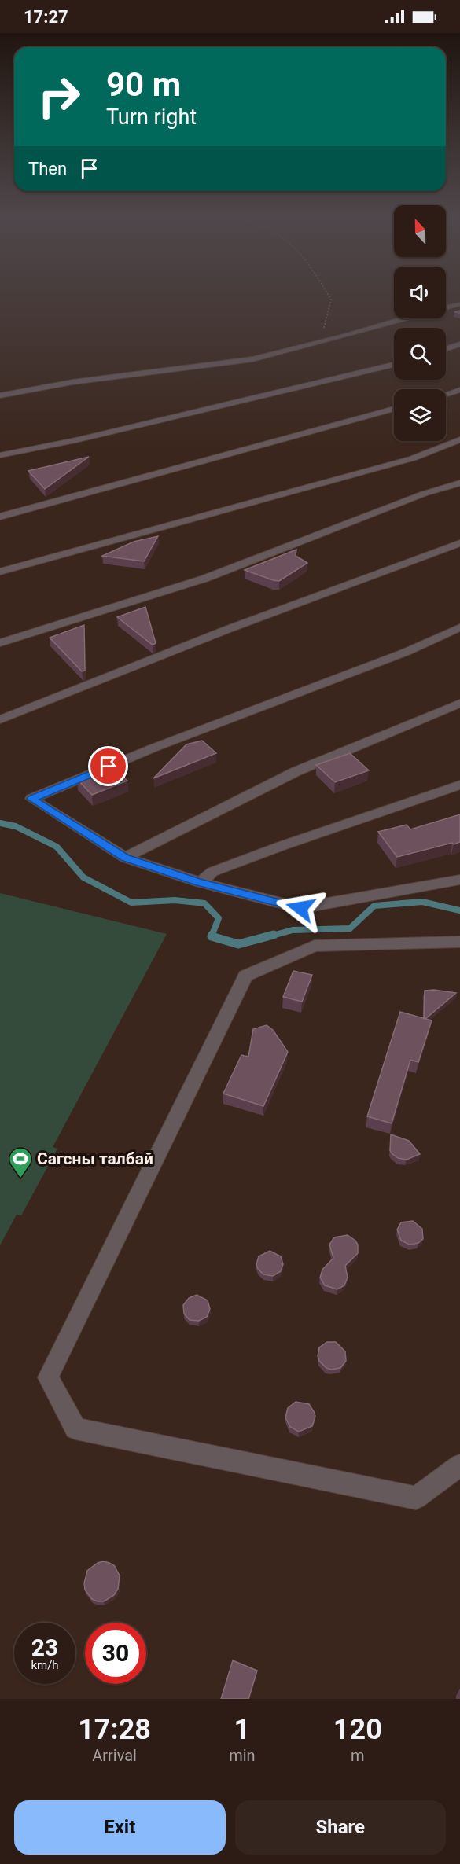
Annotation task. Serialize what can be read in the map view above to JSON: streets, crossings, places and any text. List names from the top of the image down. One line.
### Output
{"places":{"sports":["Сагсны талбай"]},"north":"top","page":{"status":"17:27","turn":["90 m","Turn right"],"then":"Then","speed":"23 km/h","limit":"30","eta":["17:28","Arrival","1","min","120","m"],"buttons":["Exit","Share"]}}
